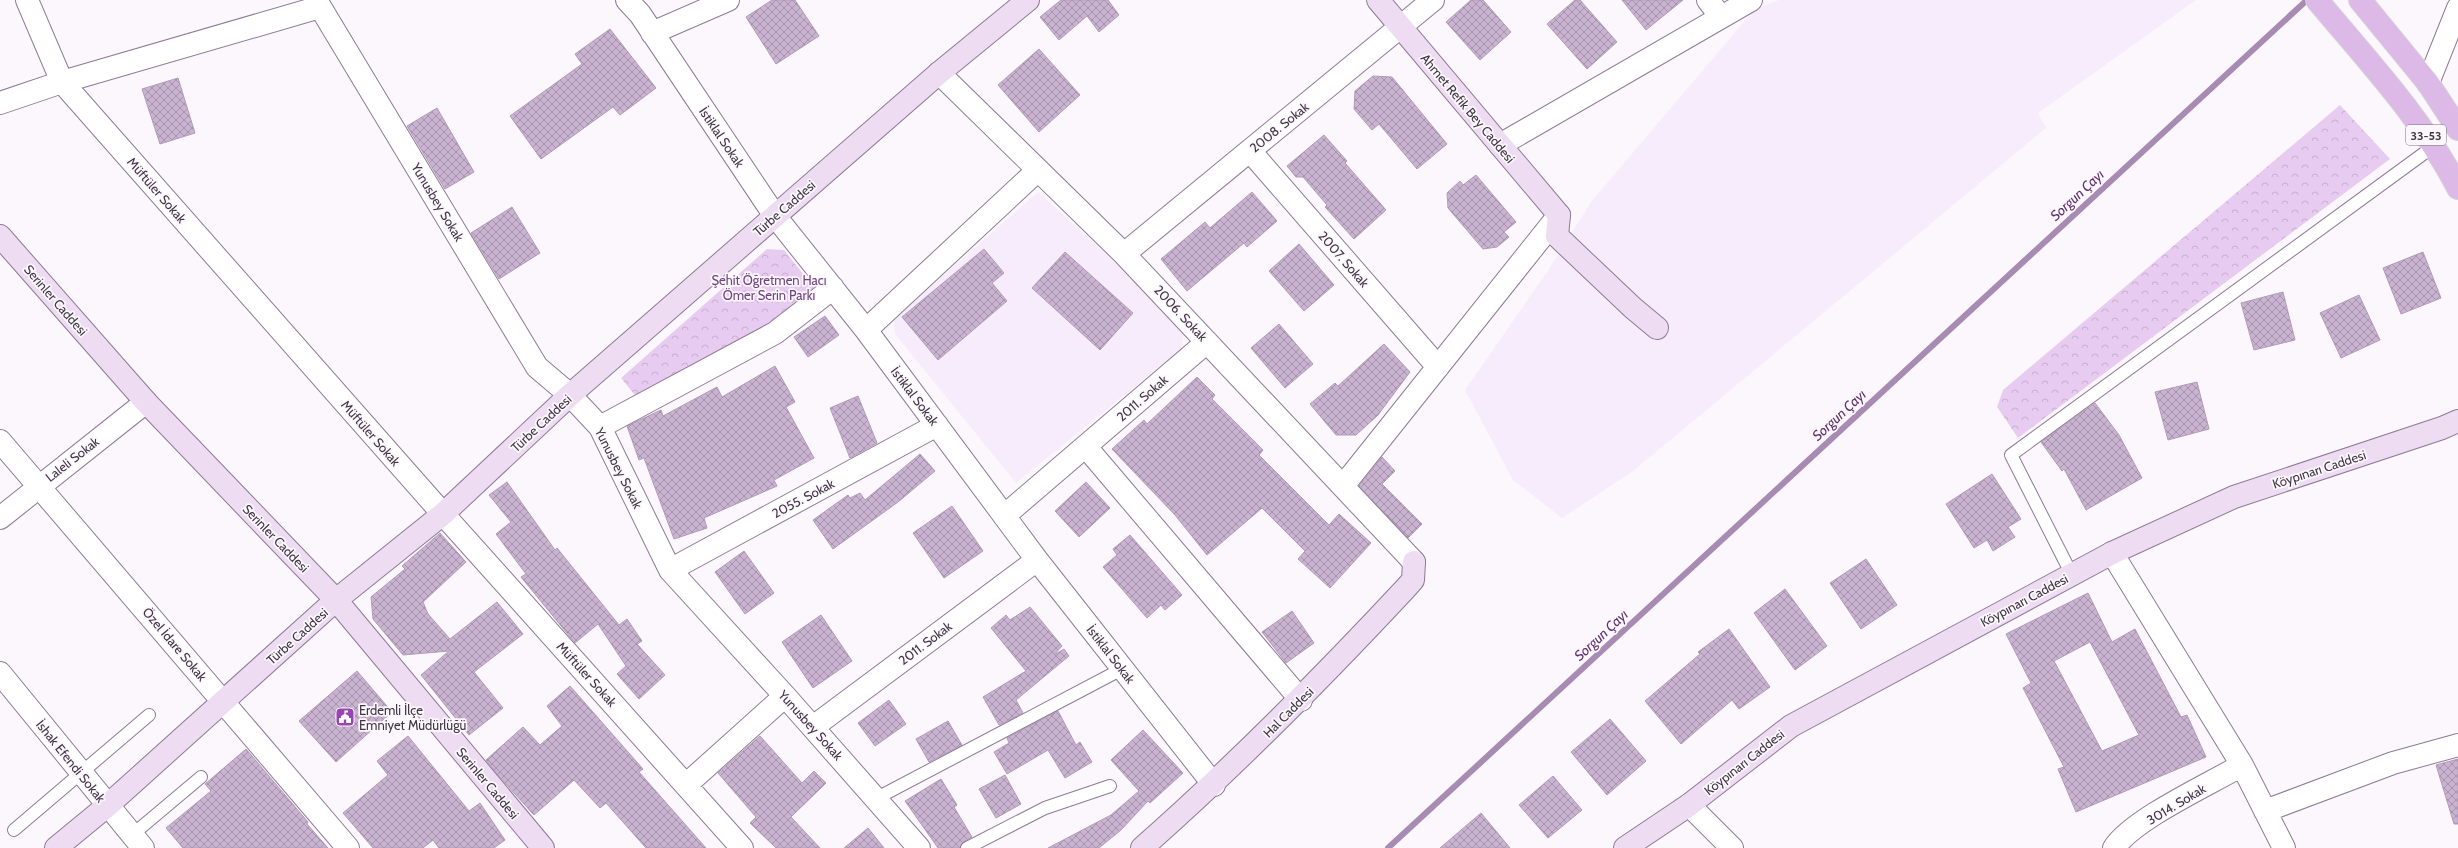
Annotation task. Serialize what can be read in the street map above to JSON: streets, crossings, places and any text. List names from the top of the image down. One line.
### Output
{"streets":{"main road":["33-53"],"street":["Ahmet Refik Bey Caddesi","2008. Sokak","İstiklal Sokak","Müftüler Sokak","Yunusbey Sokak","Türbe Caddesi","2007. Sokak","Serinler Caddesi","2006. Sokak","2011. Sokak","Laleli Sokak","Köypınarı Caddesi","2055. Sokak","Özel İdare Sokak","Hal Caddesi","İshak Efendi Sokak","3014. Sokak"]},"crossings":[["Ahmet Refik Bey Caddesi","2008. Sokak"],["2008. Sokak","2007. Sokak"],["2008. Sokak","2006. Sokak"],["İstiklal Sokak","Türbe Caddesi"],["İstiklal Sokak","2011. Sokak"],["İstiklal Sokak","2055. Sokak"],["İstiklal Sokak","Hal Caddesi"],["Müftüler Sokak","Türbe Caddesi"],["Yunusbey Sokak","Türbe Caddesi"],["Yunusbey Sokak","2011. Sokak"],["Yunusbey Sokak","2055. Sokak"],["Türbe Caddesi","Serinler Caddesi"],["Türbe Caddesi","2006. Sokak"],["Türbe Caddesi","Özel İdare Sokak"],["Türbe Caddesi","İshak Efendi Sokak"],["Serinler Caddesi","Laleli Sokak"],["2006. Sokak","2011. Sokak"],["2006. Sokak","Hal Caddesi"],["Laleli Sokak","Özel İdare Sokak"]],"water":["Sorgun Çayı"],"parks":["Şehit Öğretmen Hacı Ömer Serin Parkı"],"places":{"public building":["Erdemli İlçe Emniyet Müdürlüğü"]}}
